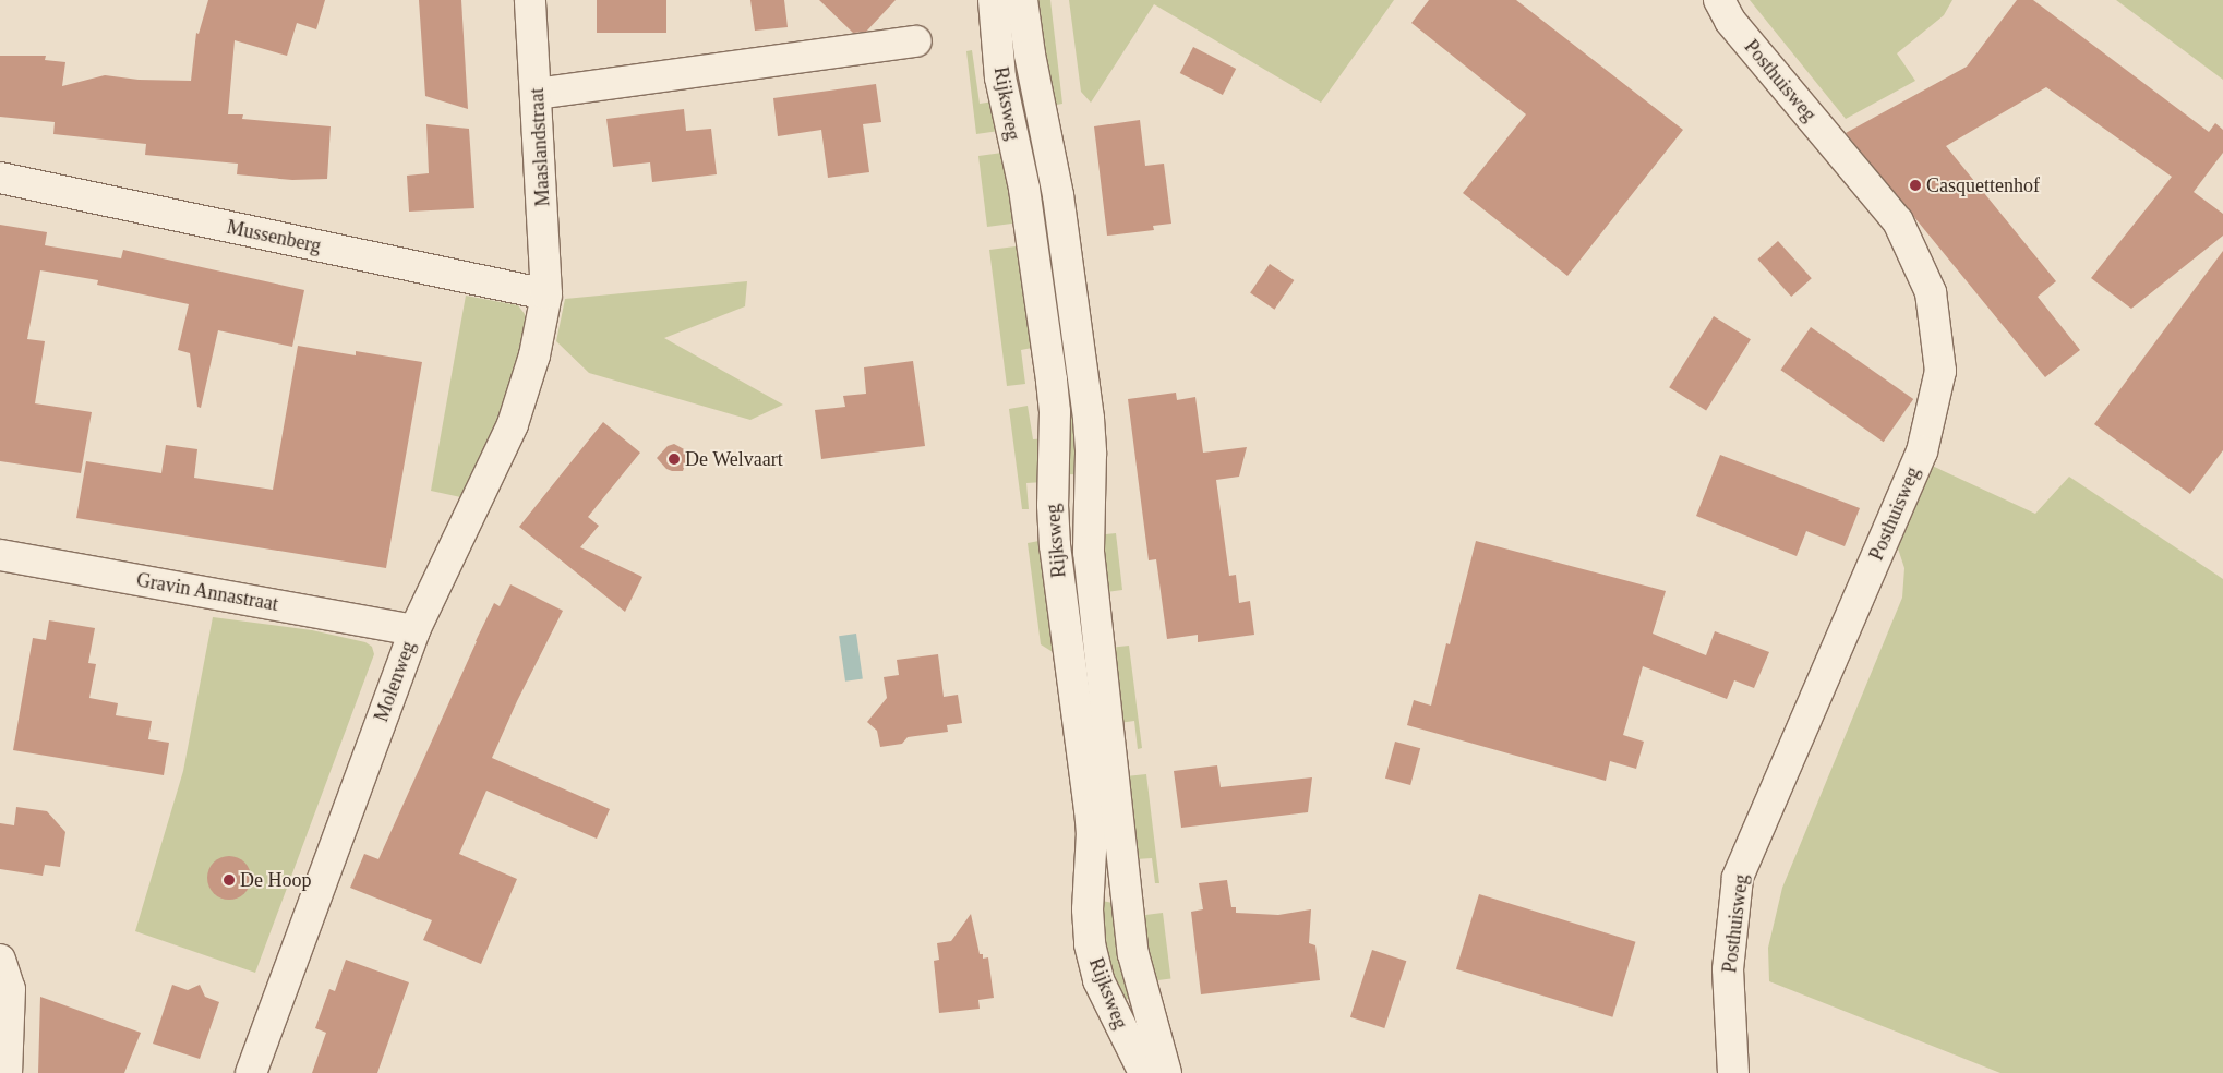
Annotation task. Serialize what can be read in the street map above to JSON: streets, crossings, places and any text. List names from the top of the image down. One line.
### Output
{"streets":{"street":["Posthuisweg","Rijksweg","Maaslandstraat","Mussenberg","Gravin Annastraat","Molenweg"]},"crossings":[["Maaslandstraat","Mussenberg"],["Maaslandstraat","Molenweg"],["Mussenberg","Molenweg"],["Gravin Annastraat","Molenweg"]],"places":["Casquettenhof","De Welvaart","De Hoop"]}
